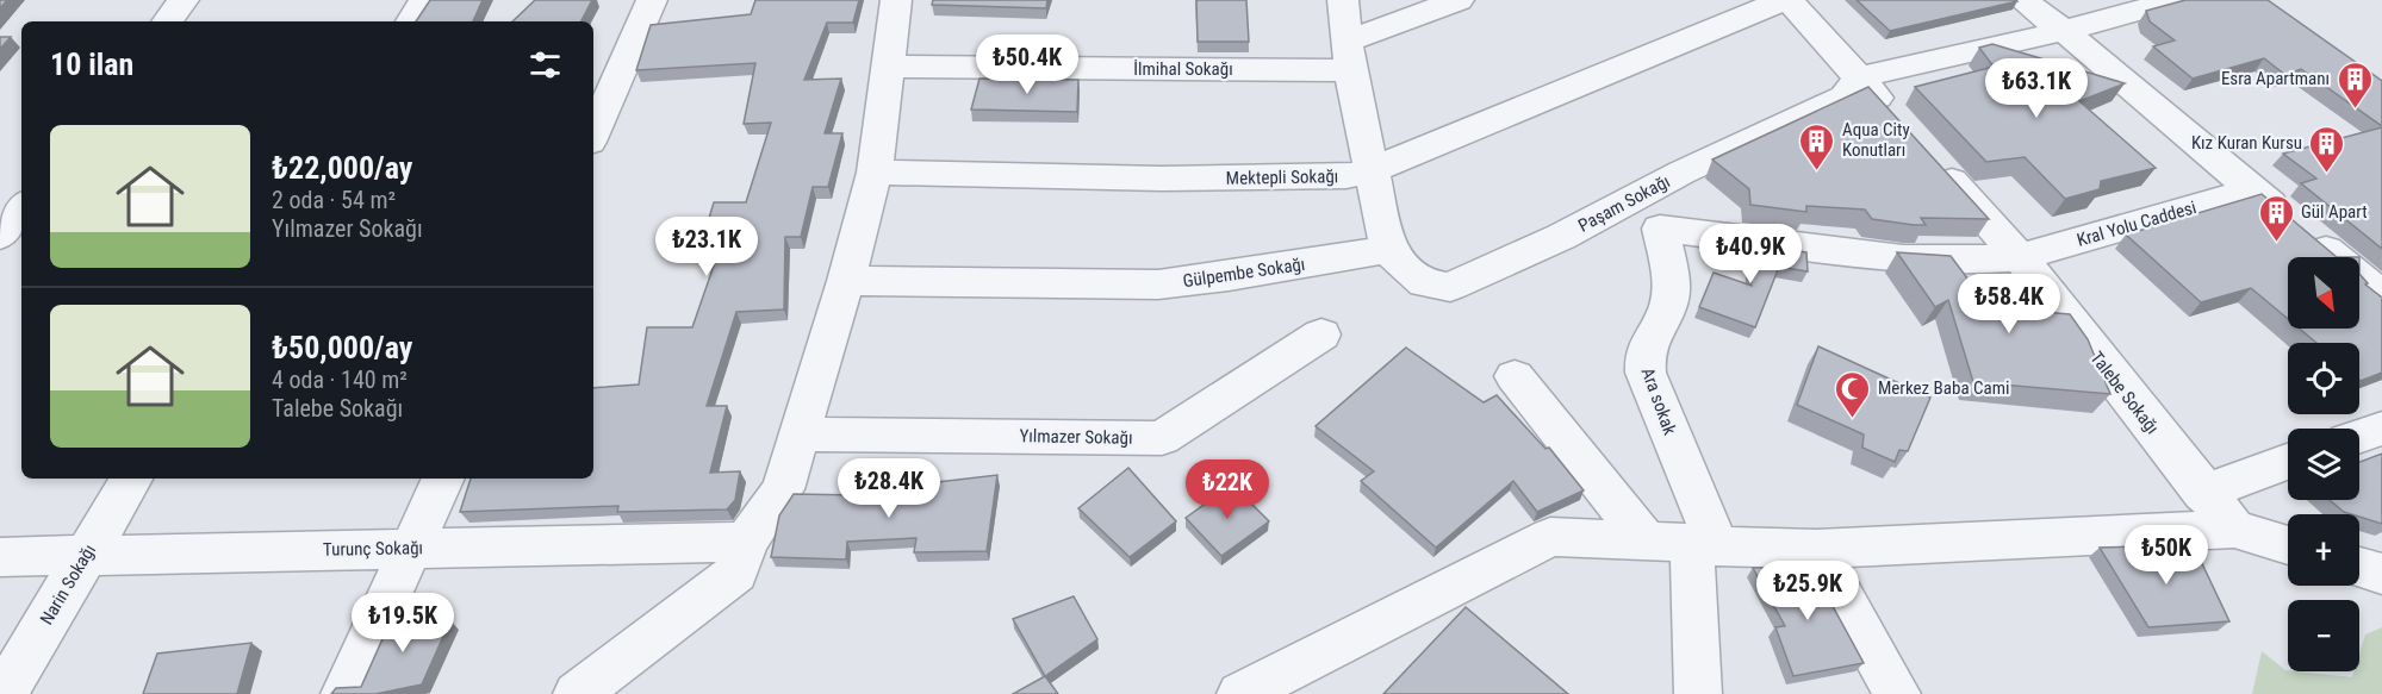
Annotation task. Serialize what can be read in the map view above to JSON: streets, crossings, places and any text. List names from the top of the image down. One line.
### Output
{"streets":{"street":["İlmihal Sokağı","Mektepli Sokağı","Paşam Sokağı","Kral Yolu Caddesi","Gülpembe Sokağı","Talebe Sokağı","Ara sokak","Yılmazer Sokağı","Turunç Sokağı","Narin Sokağı"]},"crossings":[["Paşam Sokağı","Gülpembe Sokağı"],["Kral Yolu Caddesi","Talebe Sokağı"],["Turunç Sokağı","Narin Sokağı"]],"places":{"building":["Esra Apartmanı","Aqua City Konutları","Kız Kuran Kursu","Gül Apart"],"mosque":["Merkez Baba Cami"]},"north":"bottom right","page":{"heading":"10 ilan","price":["₺50.4K","₺63.1K","₺23.1K","₺40.9K","₺58.4K","₺28.4K","₺22K","₺50K","₺25.9K","₺19.5K"],"list":[{"name":"₺22,000/ay","note":"2 oda · 54 m² · Yılmazer Sokağı"},{"name":"₺50,000/ay","note":"4 oda · 140 m² · Talebe Sokağı"}],"map_buttons":["+","−"]}}
